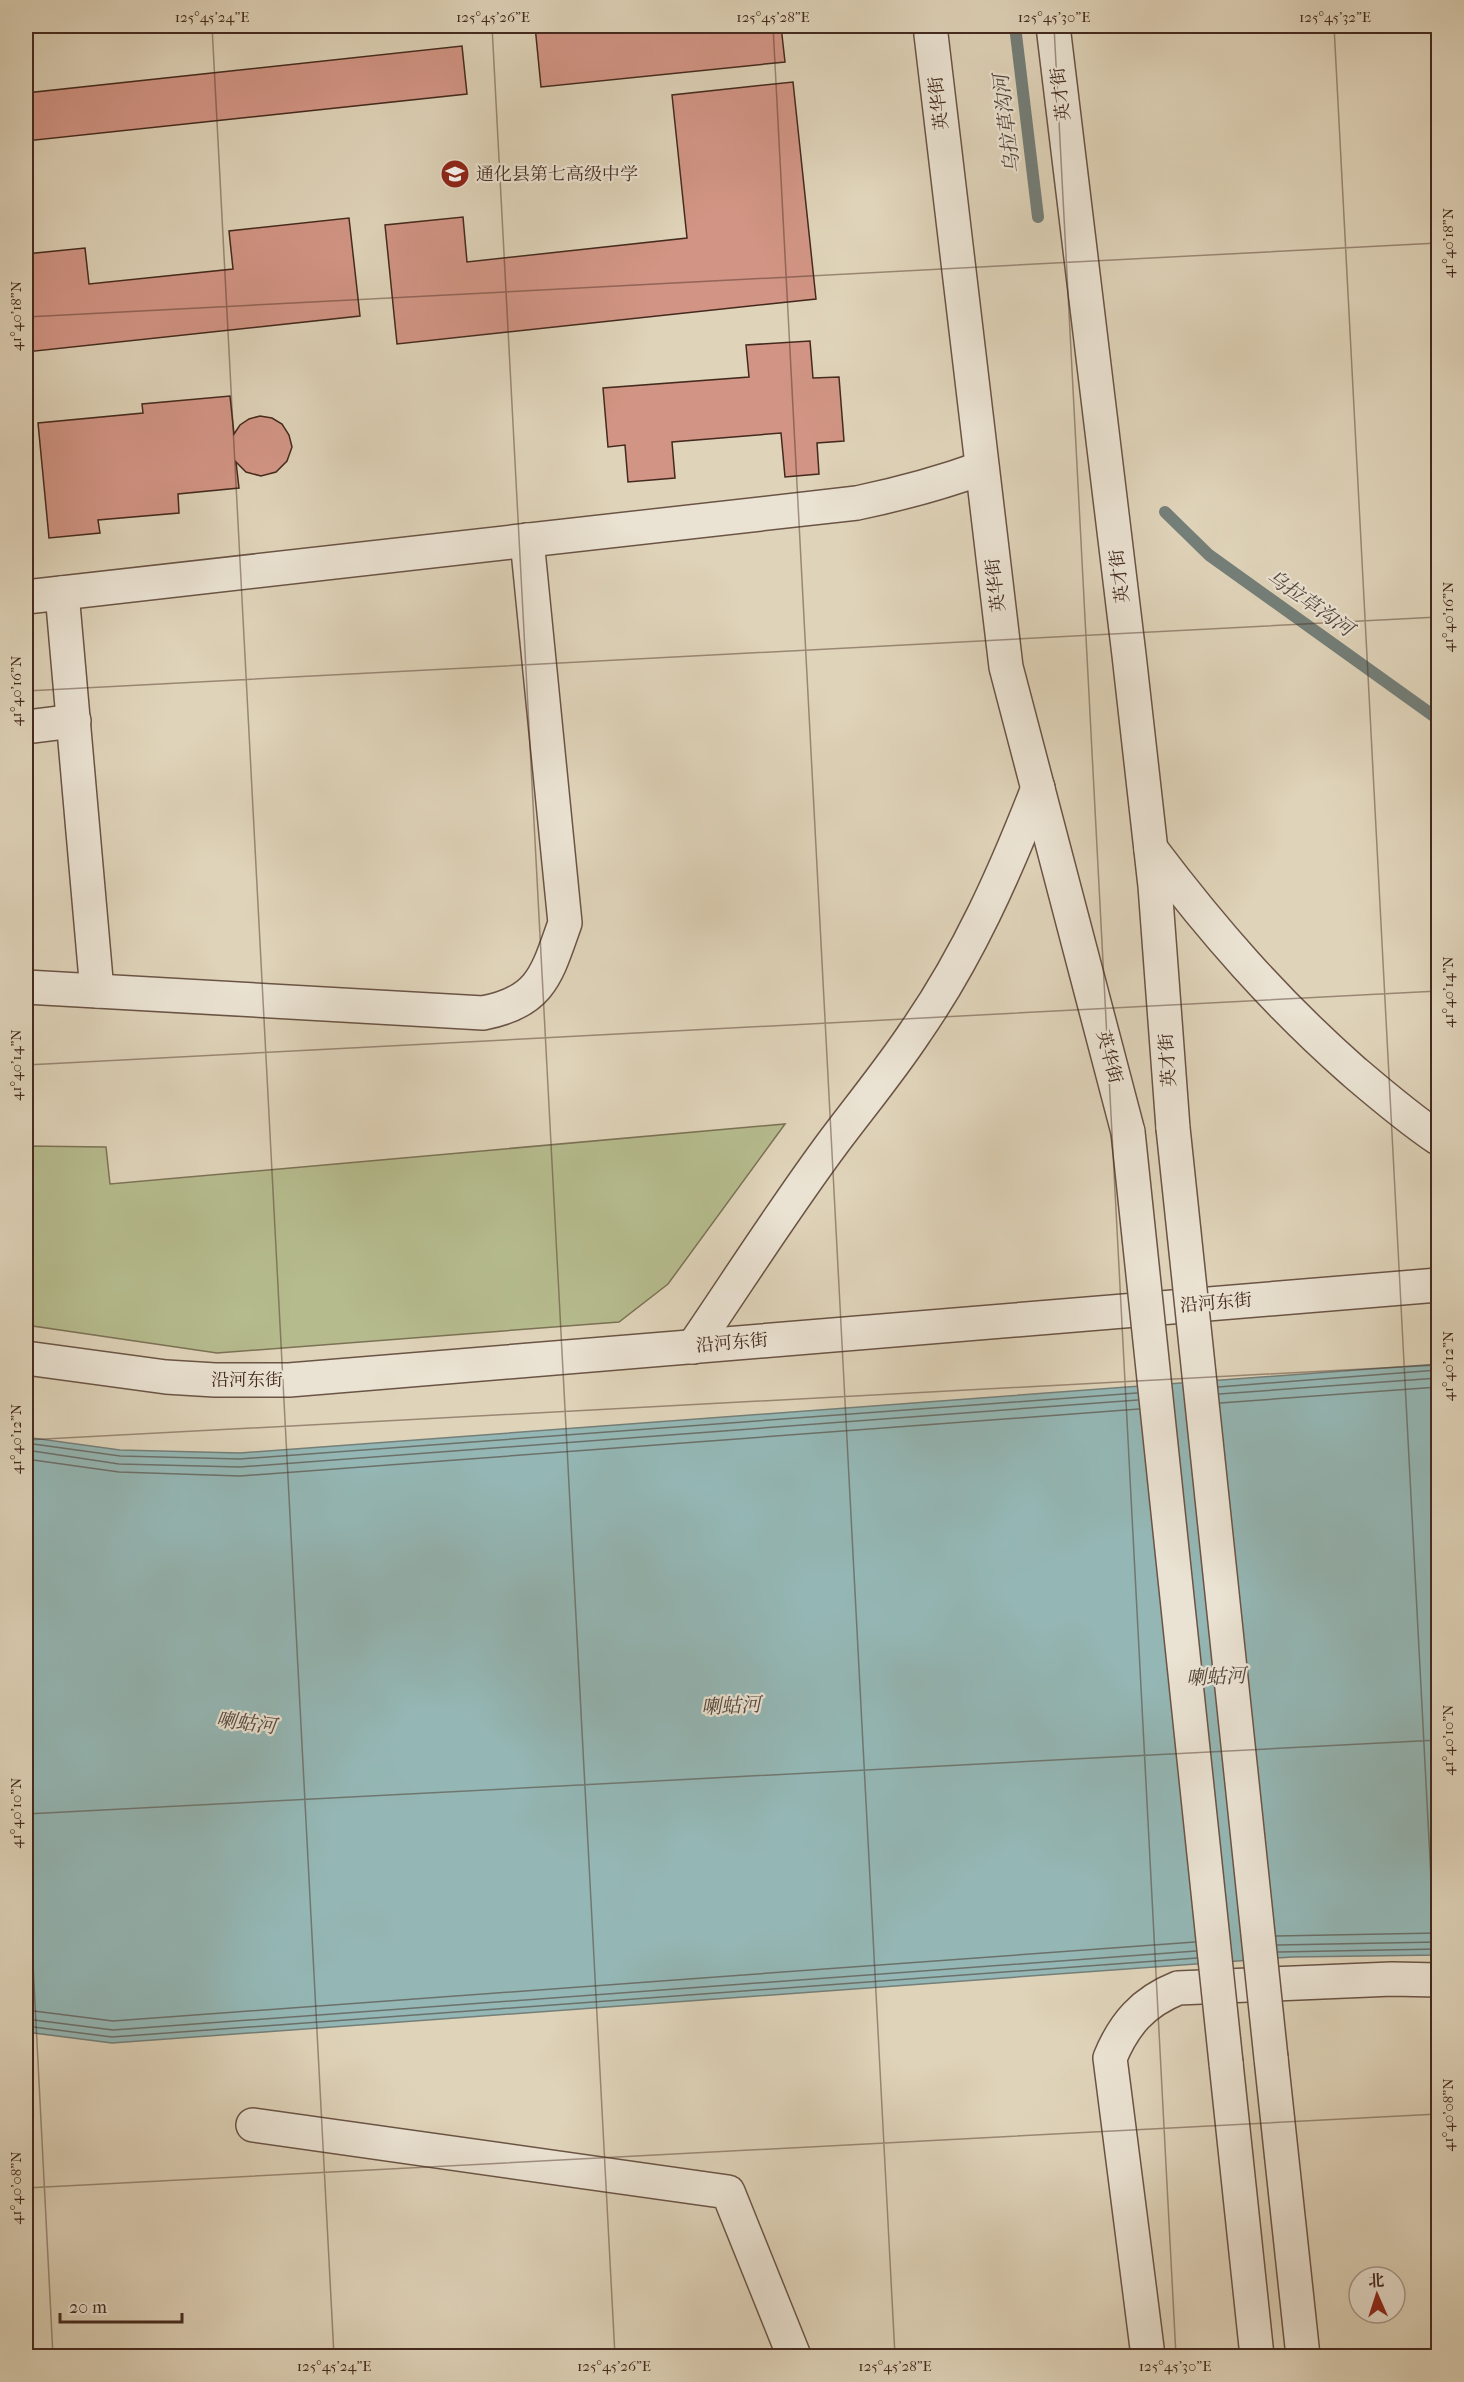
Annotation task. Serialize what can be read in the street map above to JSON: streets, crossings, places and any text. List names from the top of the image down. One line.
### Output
{"streets":{"street":["英才街","英华街","沿河东街"]},"water":["乌拉草沟河","喇蛄河"],"places":{"school or university":["通化县第七高级中学"]},"scale_bar":"20 m","north":"top","coordinates":["125°45'24\"E","125°45'26\"E","125°45'28\"E","125°45'30\"E","125°45'32\"E","41°40'18\"N","41°40'16\"N","41°40'14\"N","41°40'12\"N","41°40'10\"N","41°40'08\"N"]}
